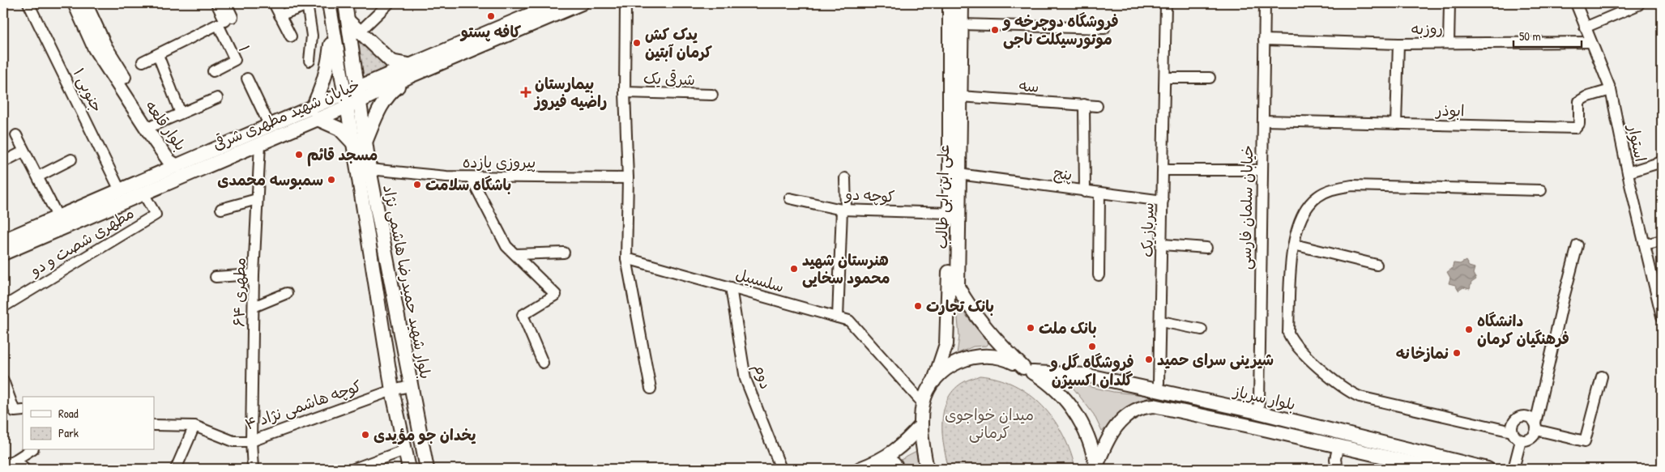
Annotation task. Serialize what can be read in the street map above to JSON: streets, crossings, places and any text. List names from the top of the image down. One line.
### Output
{"streets":{"main road":["خیابان شهید مطهری شرقی","بلوار قلعه","علی ابن ابی طالب","بلوار شهید حمیدرضا هاشمی نژاد","بلوار سرباز"],"street":["روزبه","۱","شرقی یک","سه","۱ جنوبی","ابوذر","استوار","پیروزی یازده","پنج","کوچه دو","خیابان سلمان فارسی","سرباز یک","مطهری شصت و دو","سلسبیل","مطهری ۶۴","دوم","کوچه هاشمی نژاد ۴"]},"crossings":[["روزبه","استوار"],["روزبه","خیابان سلمان فارسی"],["سه","علی ابن ابی طالب"],["۱ جنوبی","خیابان شهید مطهری شرقی"],["ابوذر","استوار"],["ابوذر","خیابان سلمان فارسی"],["خیابان شهید مطهری شرقی","بلوار قلعه"],["خیابان شهید مطهری شرقی","مطهری شصت و دو"],["خیابان شهید مطهری شرقی","بلوار شهید حمیدرضا هاشمی نژاد"],["خیابان شهید مطهری شرقی","مطهری ۶۴"],["پیروزی یازده","بلوار شهید حمیدرضا هاشمی نژاد"],["پنج","علی ابن ابی طالب"],["پنج","سرباز یک"],["کوچه دو","علی ابن ابی طالب"],["علی ابن ابی طالب","بلوار سرباز"],["خیابان سلمان فارسی","بلوار سرباز"],["سلسبیل","دوم"],["بلوار شهید حمیدرضا هاشمی نژاد","کوچه هاشمی نژاد ۴"],["مطهری ۶۴","کوچه هاشمی نژاد ۴"]],"parks":["میدان خواجوی کرمانی"],"places":{"other":["کافه پستو","فروشگاه دوچرخه و موتورسیکلت ناجی","یدک کش کرمان آبتین","مسجد قائم","سمبوسه محمدی","باشگاه سلامت","هنرستان شهید محمود سخایی","بانک تجارت","بانک ملت","دانشگاه فرهنگیان کرمان","فروشگاه گل و گلدان اکسیژن","نمازخانه","شیرینی سرای حمید","یخدان جو مؤیدی"],"health":["بیمارستان راضیه فیروز"]},"legend":["Road","Park"],"scale_bar":"50 m"}
